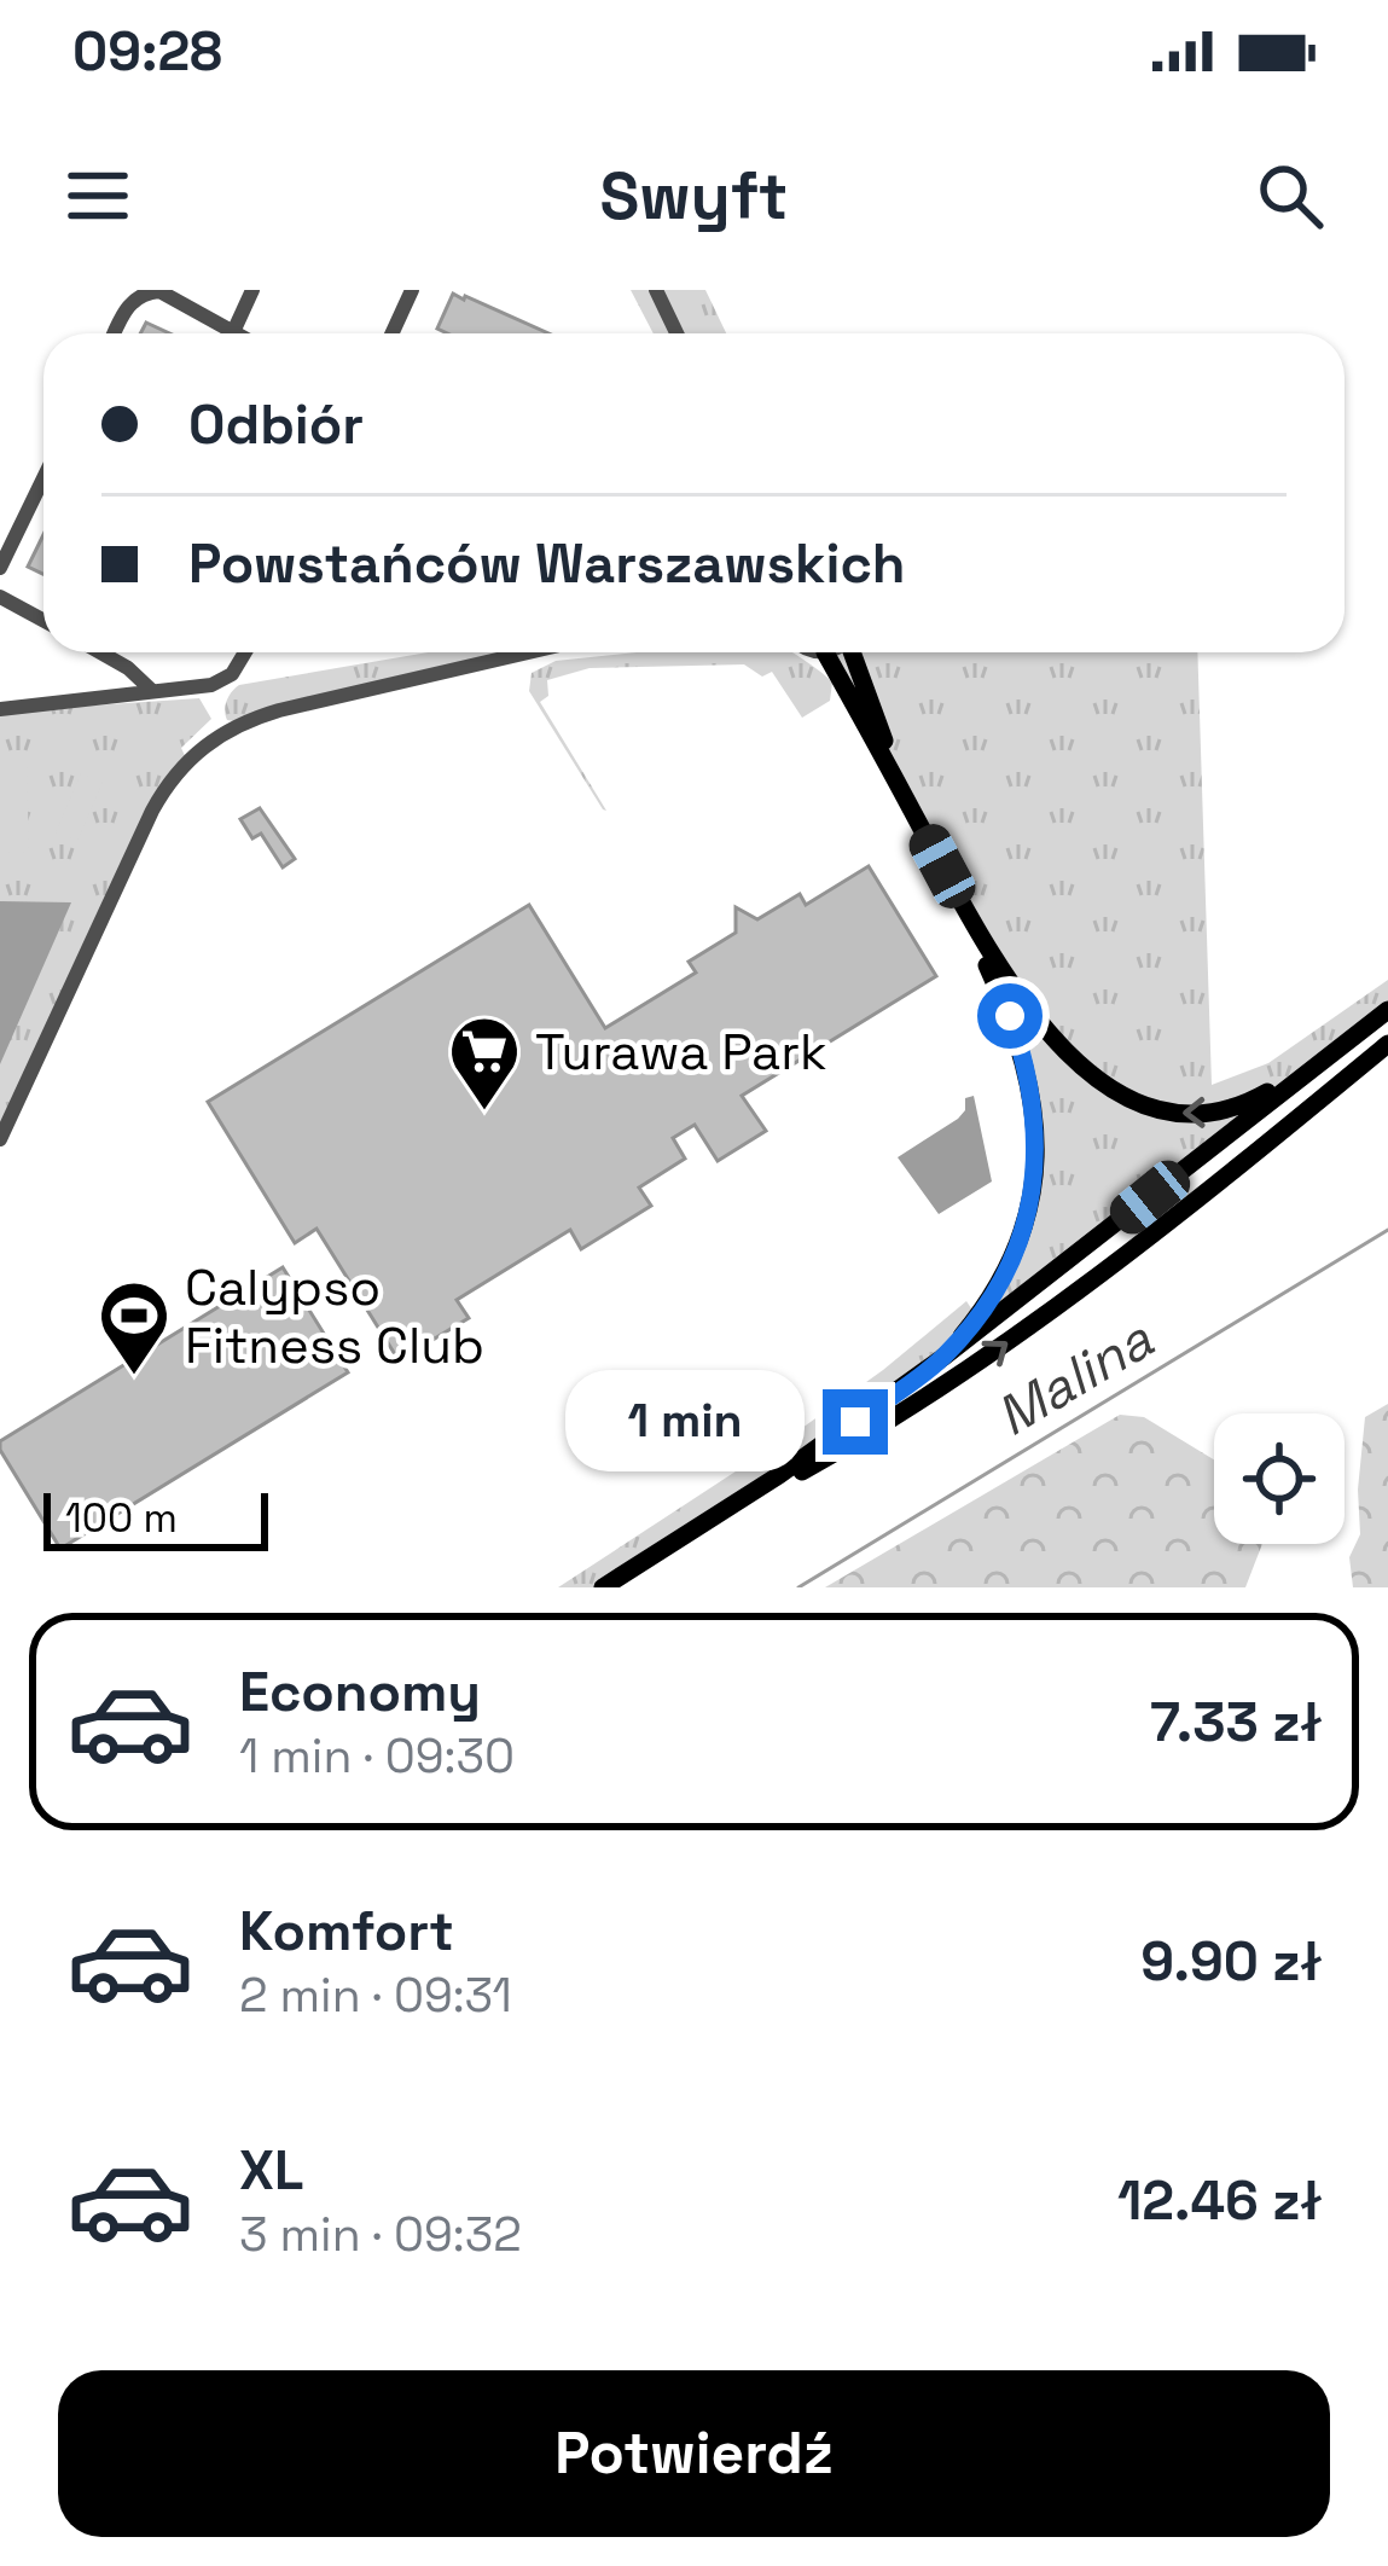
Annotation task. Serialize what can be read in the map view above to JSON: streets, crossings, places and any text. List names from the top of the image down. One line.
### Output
{"water":["Malina"],"places":{"supermarket":["Turawa Park"],"sports":["Calypso Fitness Club"]},"scale_bar":"100 m","page":{"status":"09:28","header":"Swyft","banner":["Odbiór","Powstańców Warszawskich"],"bubble":"1 min","scale":"100 m","list":[{"name":"Economy","note":"1 min · 09:30","value":"7.33 zł"},{"name":"Komfort","note":"2 min · 09:31","value":"9.90 zł"},{"name":"XL","note":"3 min · 09:32","value":"12.46 zł"}],"buttons":"Potwierdź"}}
